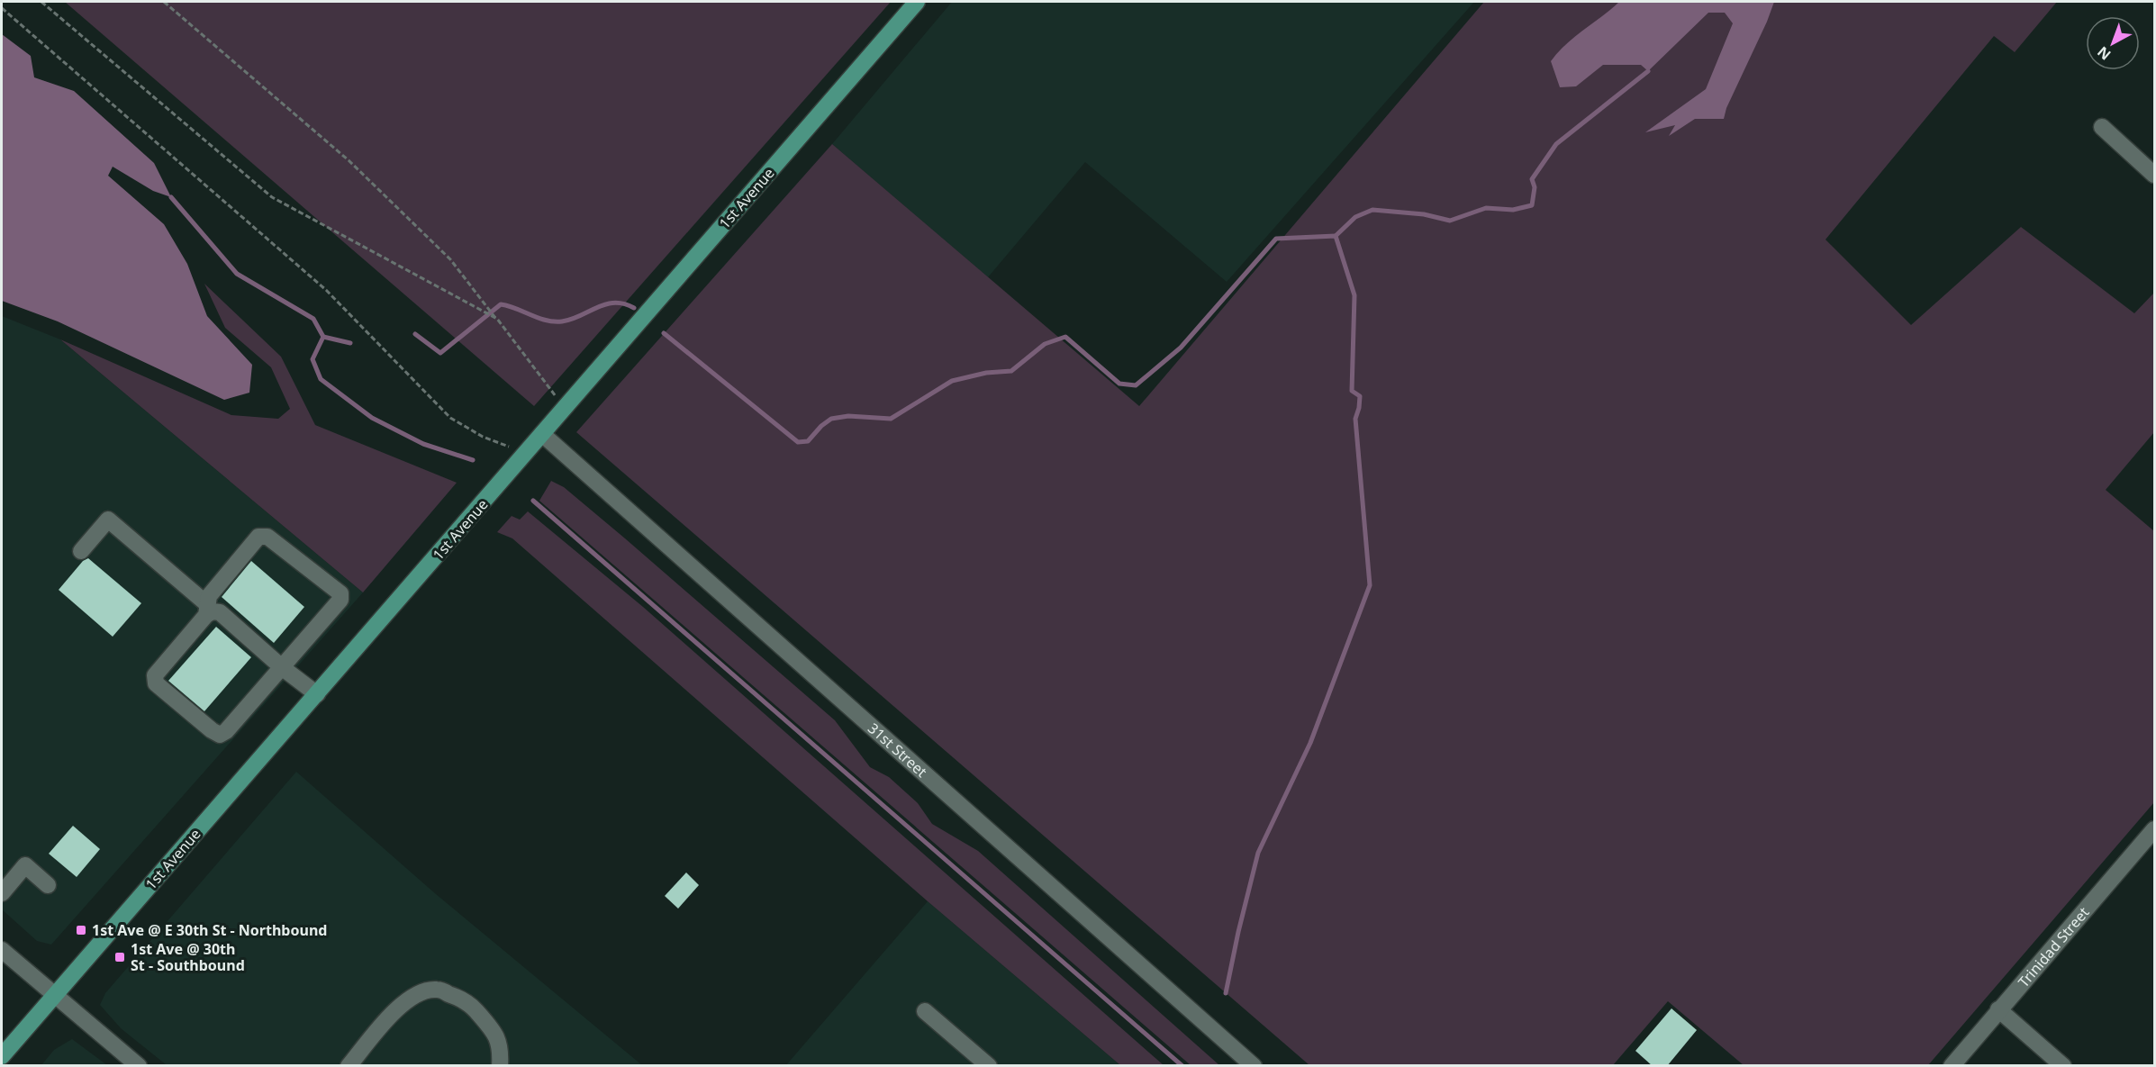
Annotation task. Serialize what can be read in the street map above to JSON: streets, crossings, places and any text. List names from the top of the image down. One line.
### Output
{"streets":{"main road":["1st Avenue"],"street":["31st Street","Trinidad Street"]},"crossings":[["1st Avenue","31st Street"]],"places":{"transit":["1st Ave @ E 30th St - Northbound","1st Ave @ 30th St - Southbound"]},"north":"bottom left"}
